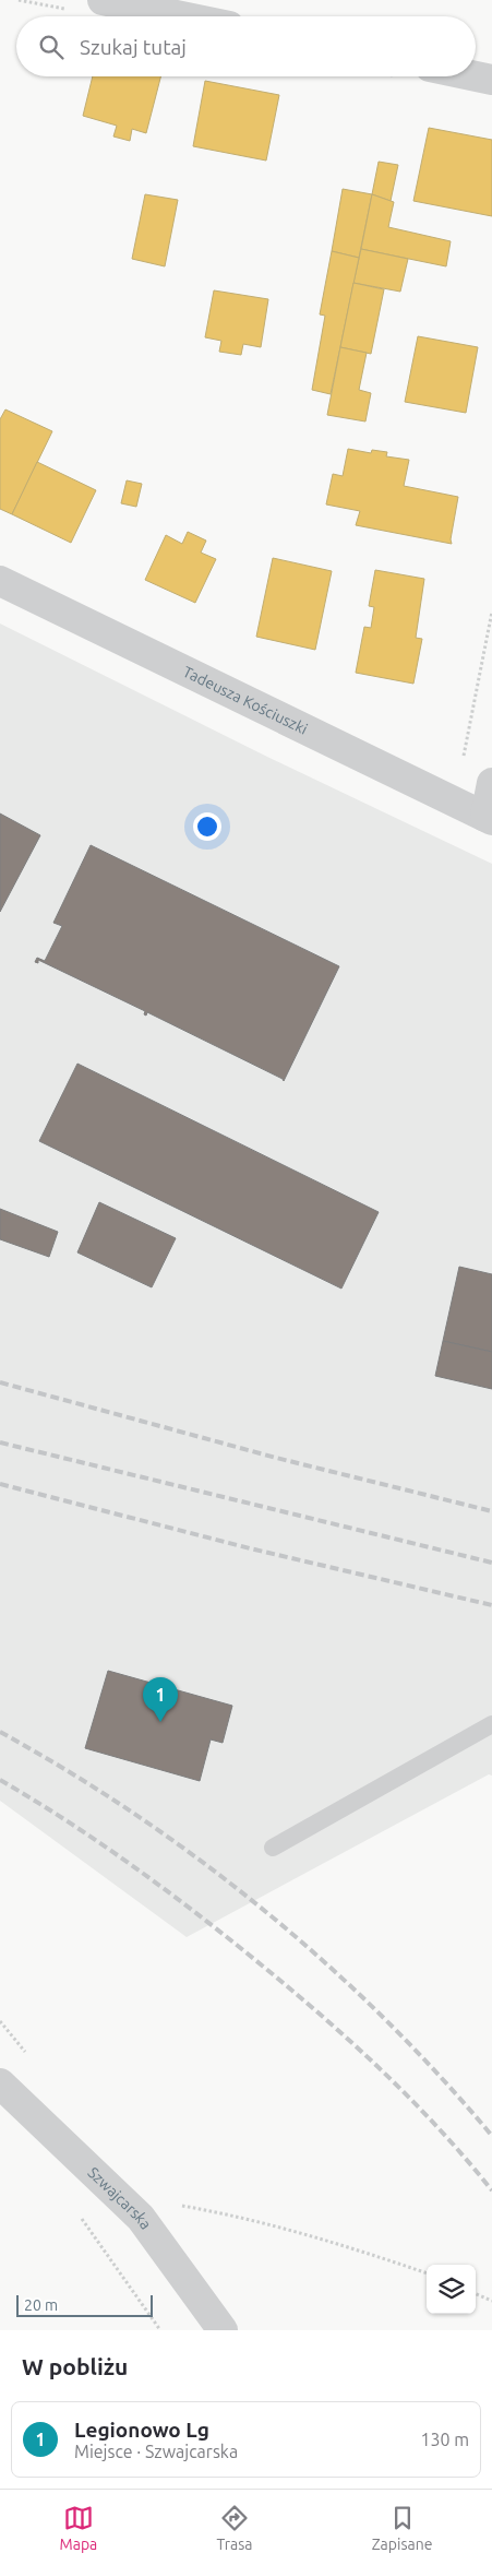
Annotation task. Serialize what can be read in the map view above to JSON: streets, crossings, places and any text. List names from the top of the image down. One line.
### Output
{"streets":{"street":["Tadeusza Kościuszki","Szwajcarska"]},"scale_bar":"20 m","page":{"search":"Szukaj tutaj","pins":"1","scale":"20 m","heading":"W pobliżu","list":[{"mark":"1","name":"Legionowo Lg","note":"Miejsce · Szwajcarska","value":"130 m"}],"nav":["Mapa","Trasa","Zapisane"]}}
